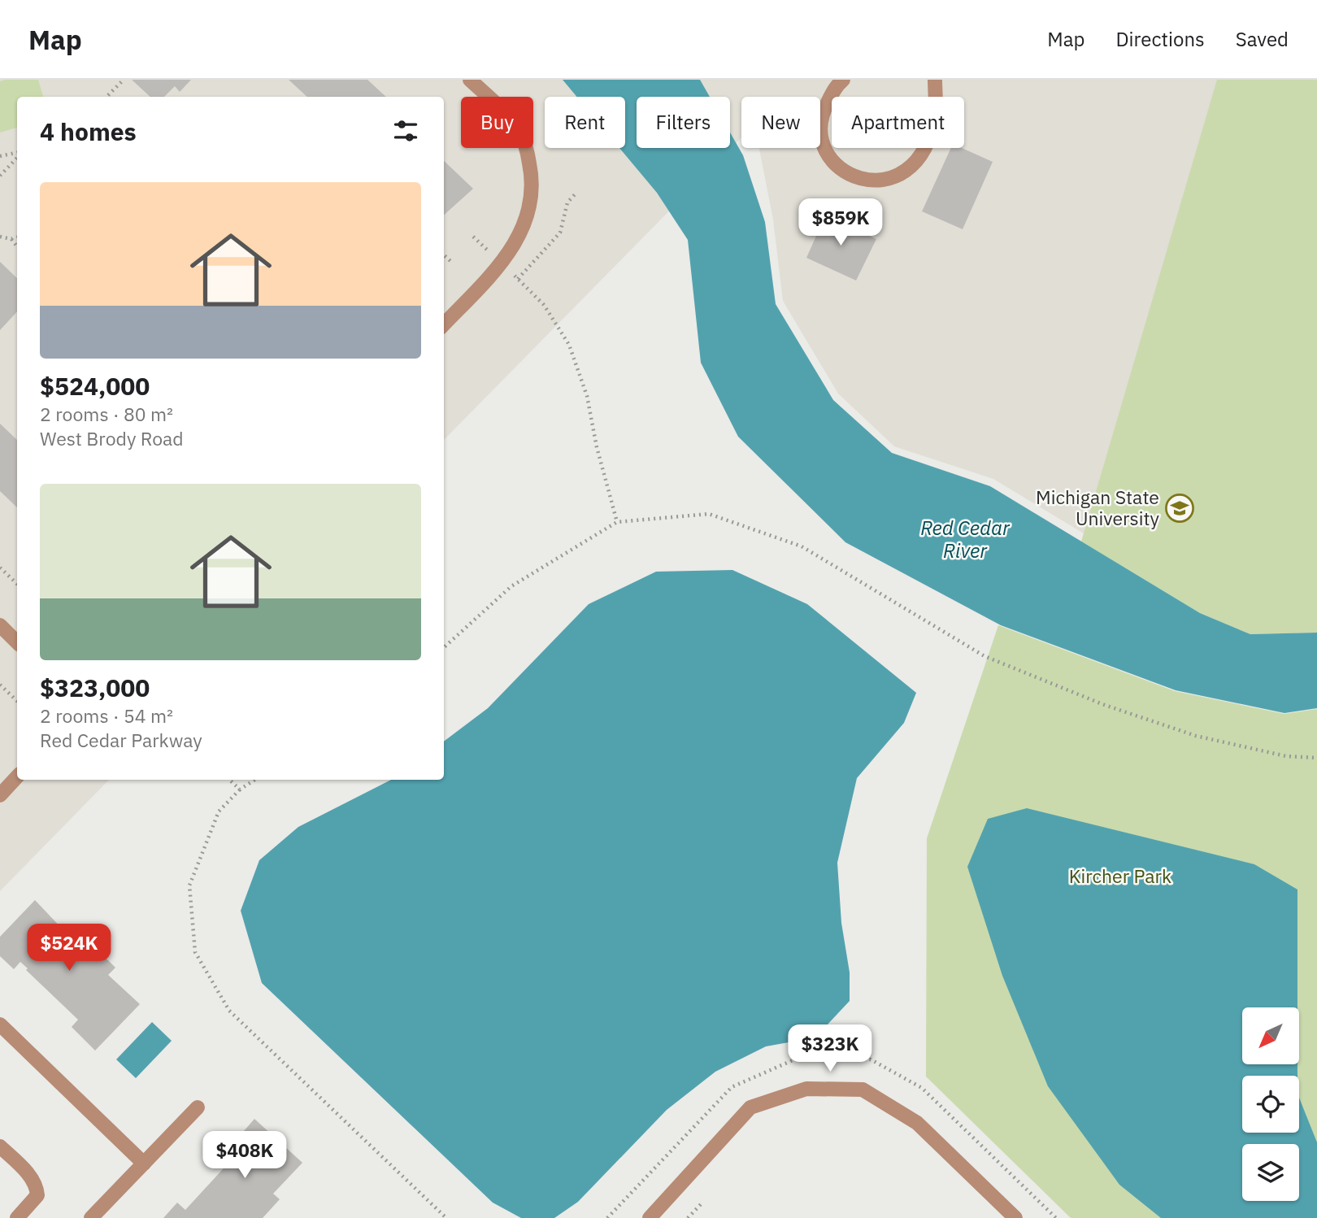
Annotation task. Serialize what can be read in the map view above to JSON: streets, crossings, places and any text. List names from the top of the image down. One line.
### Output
{"water":["Red Cedar River"],"parks":["Kircher Park"],"places":{"school or university":["Michigan State University"]},"north":"bottom left","page":{"header":"Map","nav":["Map","Directions","Saved"],"chip":["Buy","Rent","Filters","New","Apartment"],"heading":"4 homes","list":[{"name":"$524,000","note":"2 rooms · 80 m² · West Brody Road"},{"name":"$323,000","note":"2 rooms · 54 m² · Red Cedar Parkway"}],"price":["$859K","$524K","$323K","$408K"]}}
